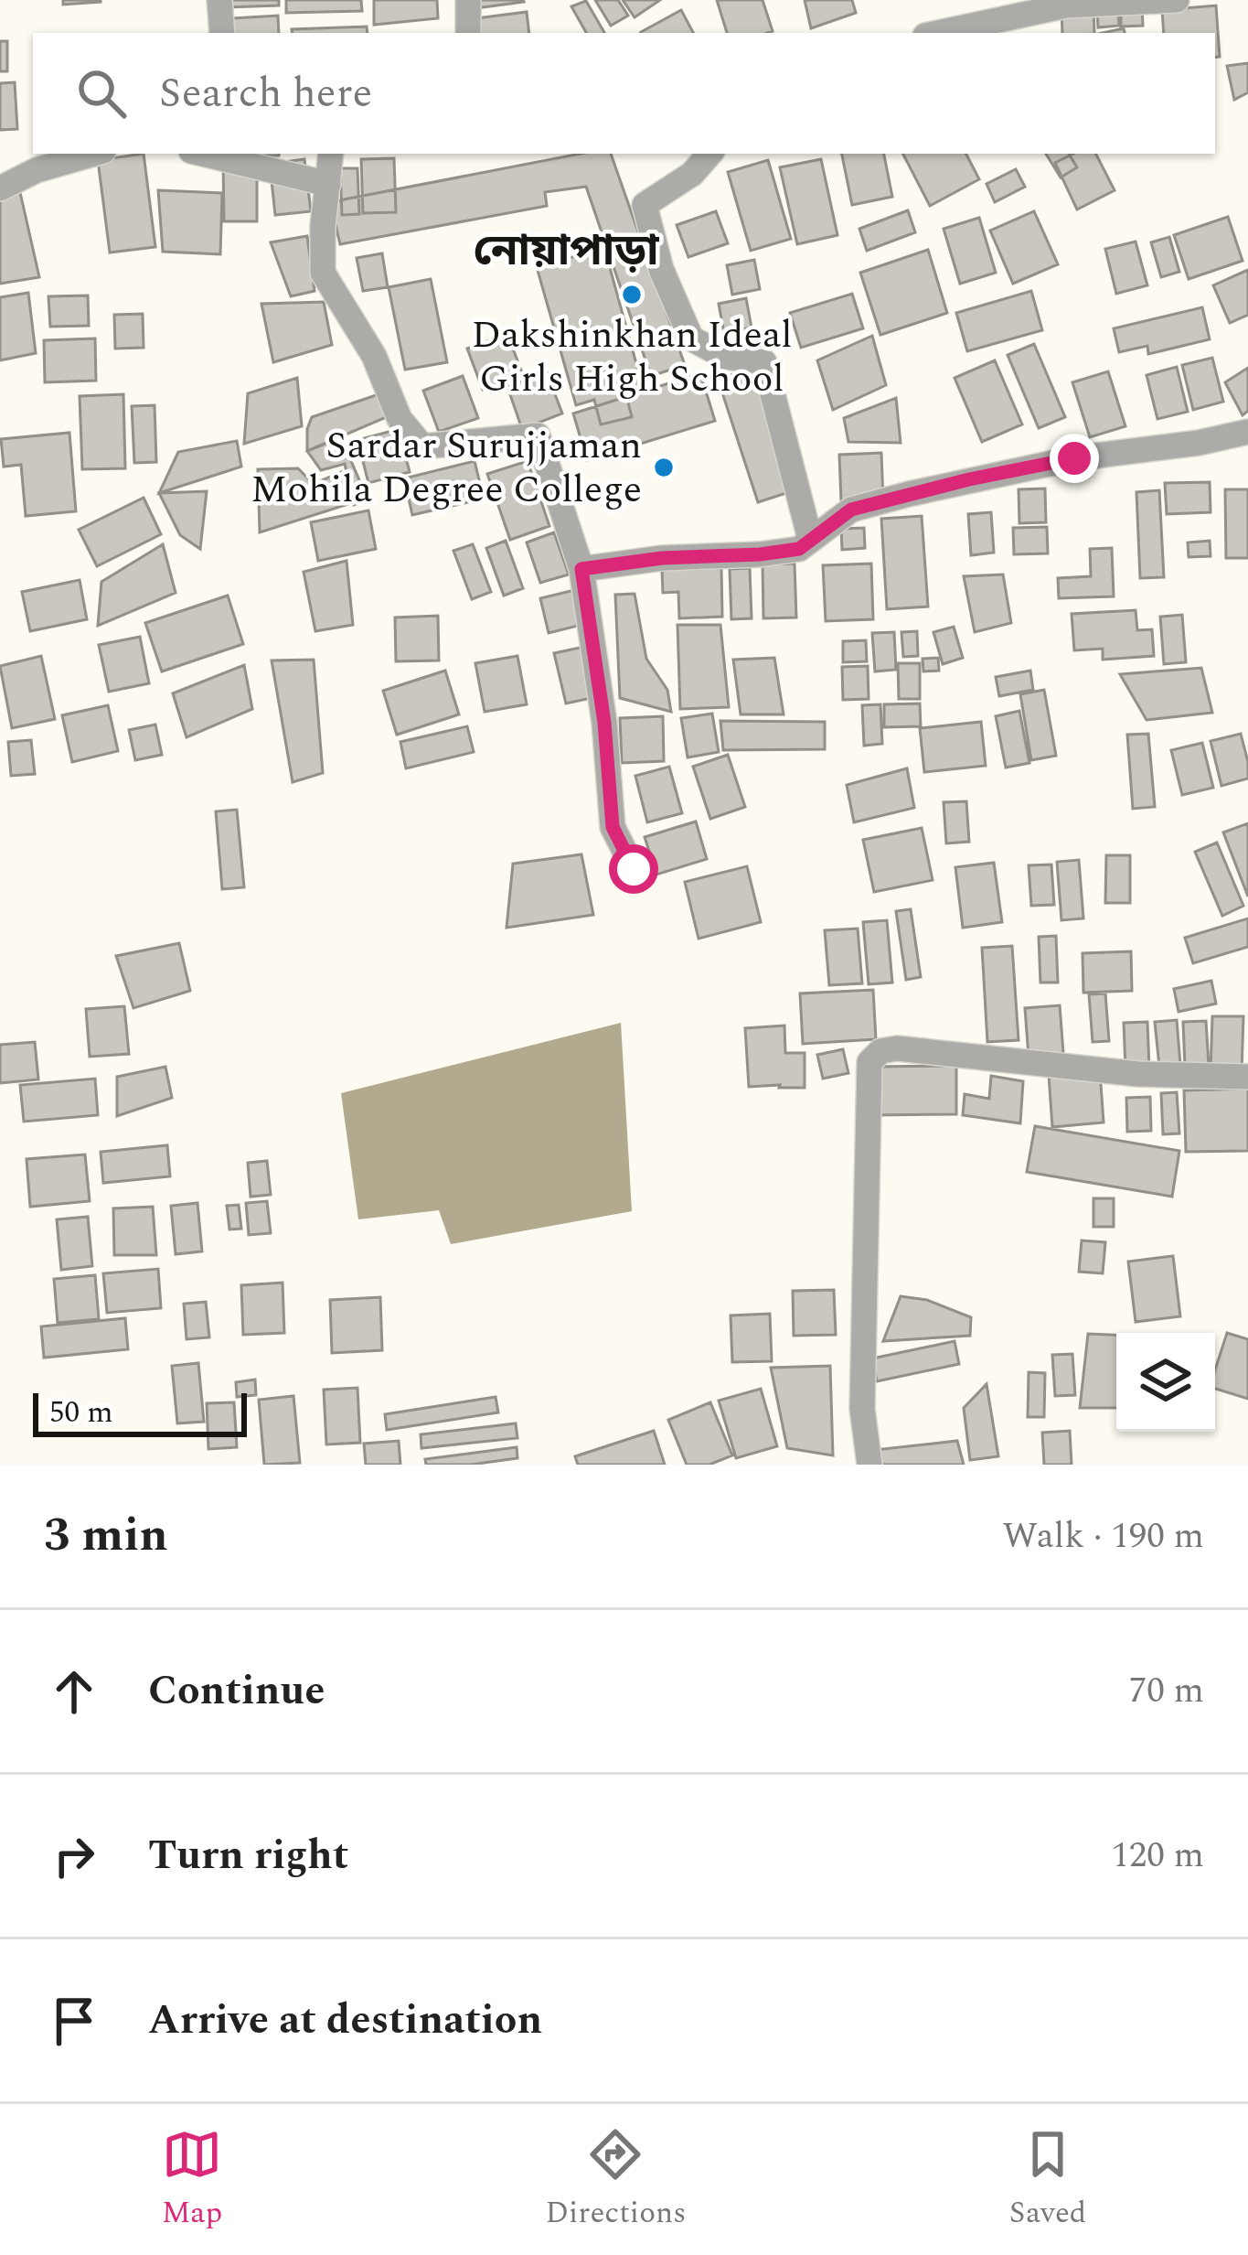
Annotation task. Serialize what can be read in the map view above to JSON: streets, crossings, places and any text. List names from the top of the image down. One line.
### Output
{"districts":["নোয়াপাড়া"],"places":["Dakshinkhan Ideal Girls High School","Sardar Surujjaman Mohila Degree College"],"scale_bar":"50 m","page":{"search":"Search here","scale":"50 m","heading":["3 min","Walk · 190 m"],"list":[["Continue","70 m"],["Turn right","120 m"],"Arrive at destination"],"nav":["Map","Directions","Saved"]}}
